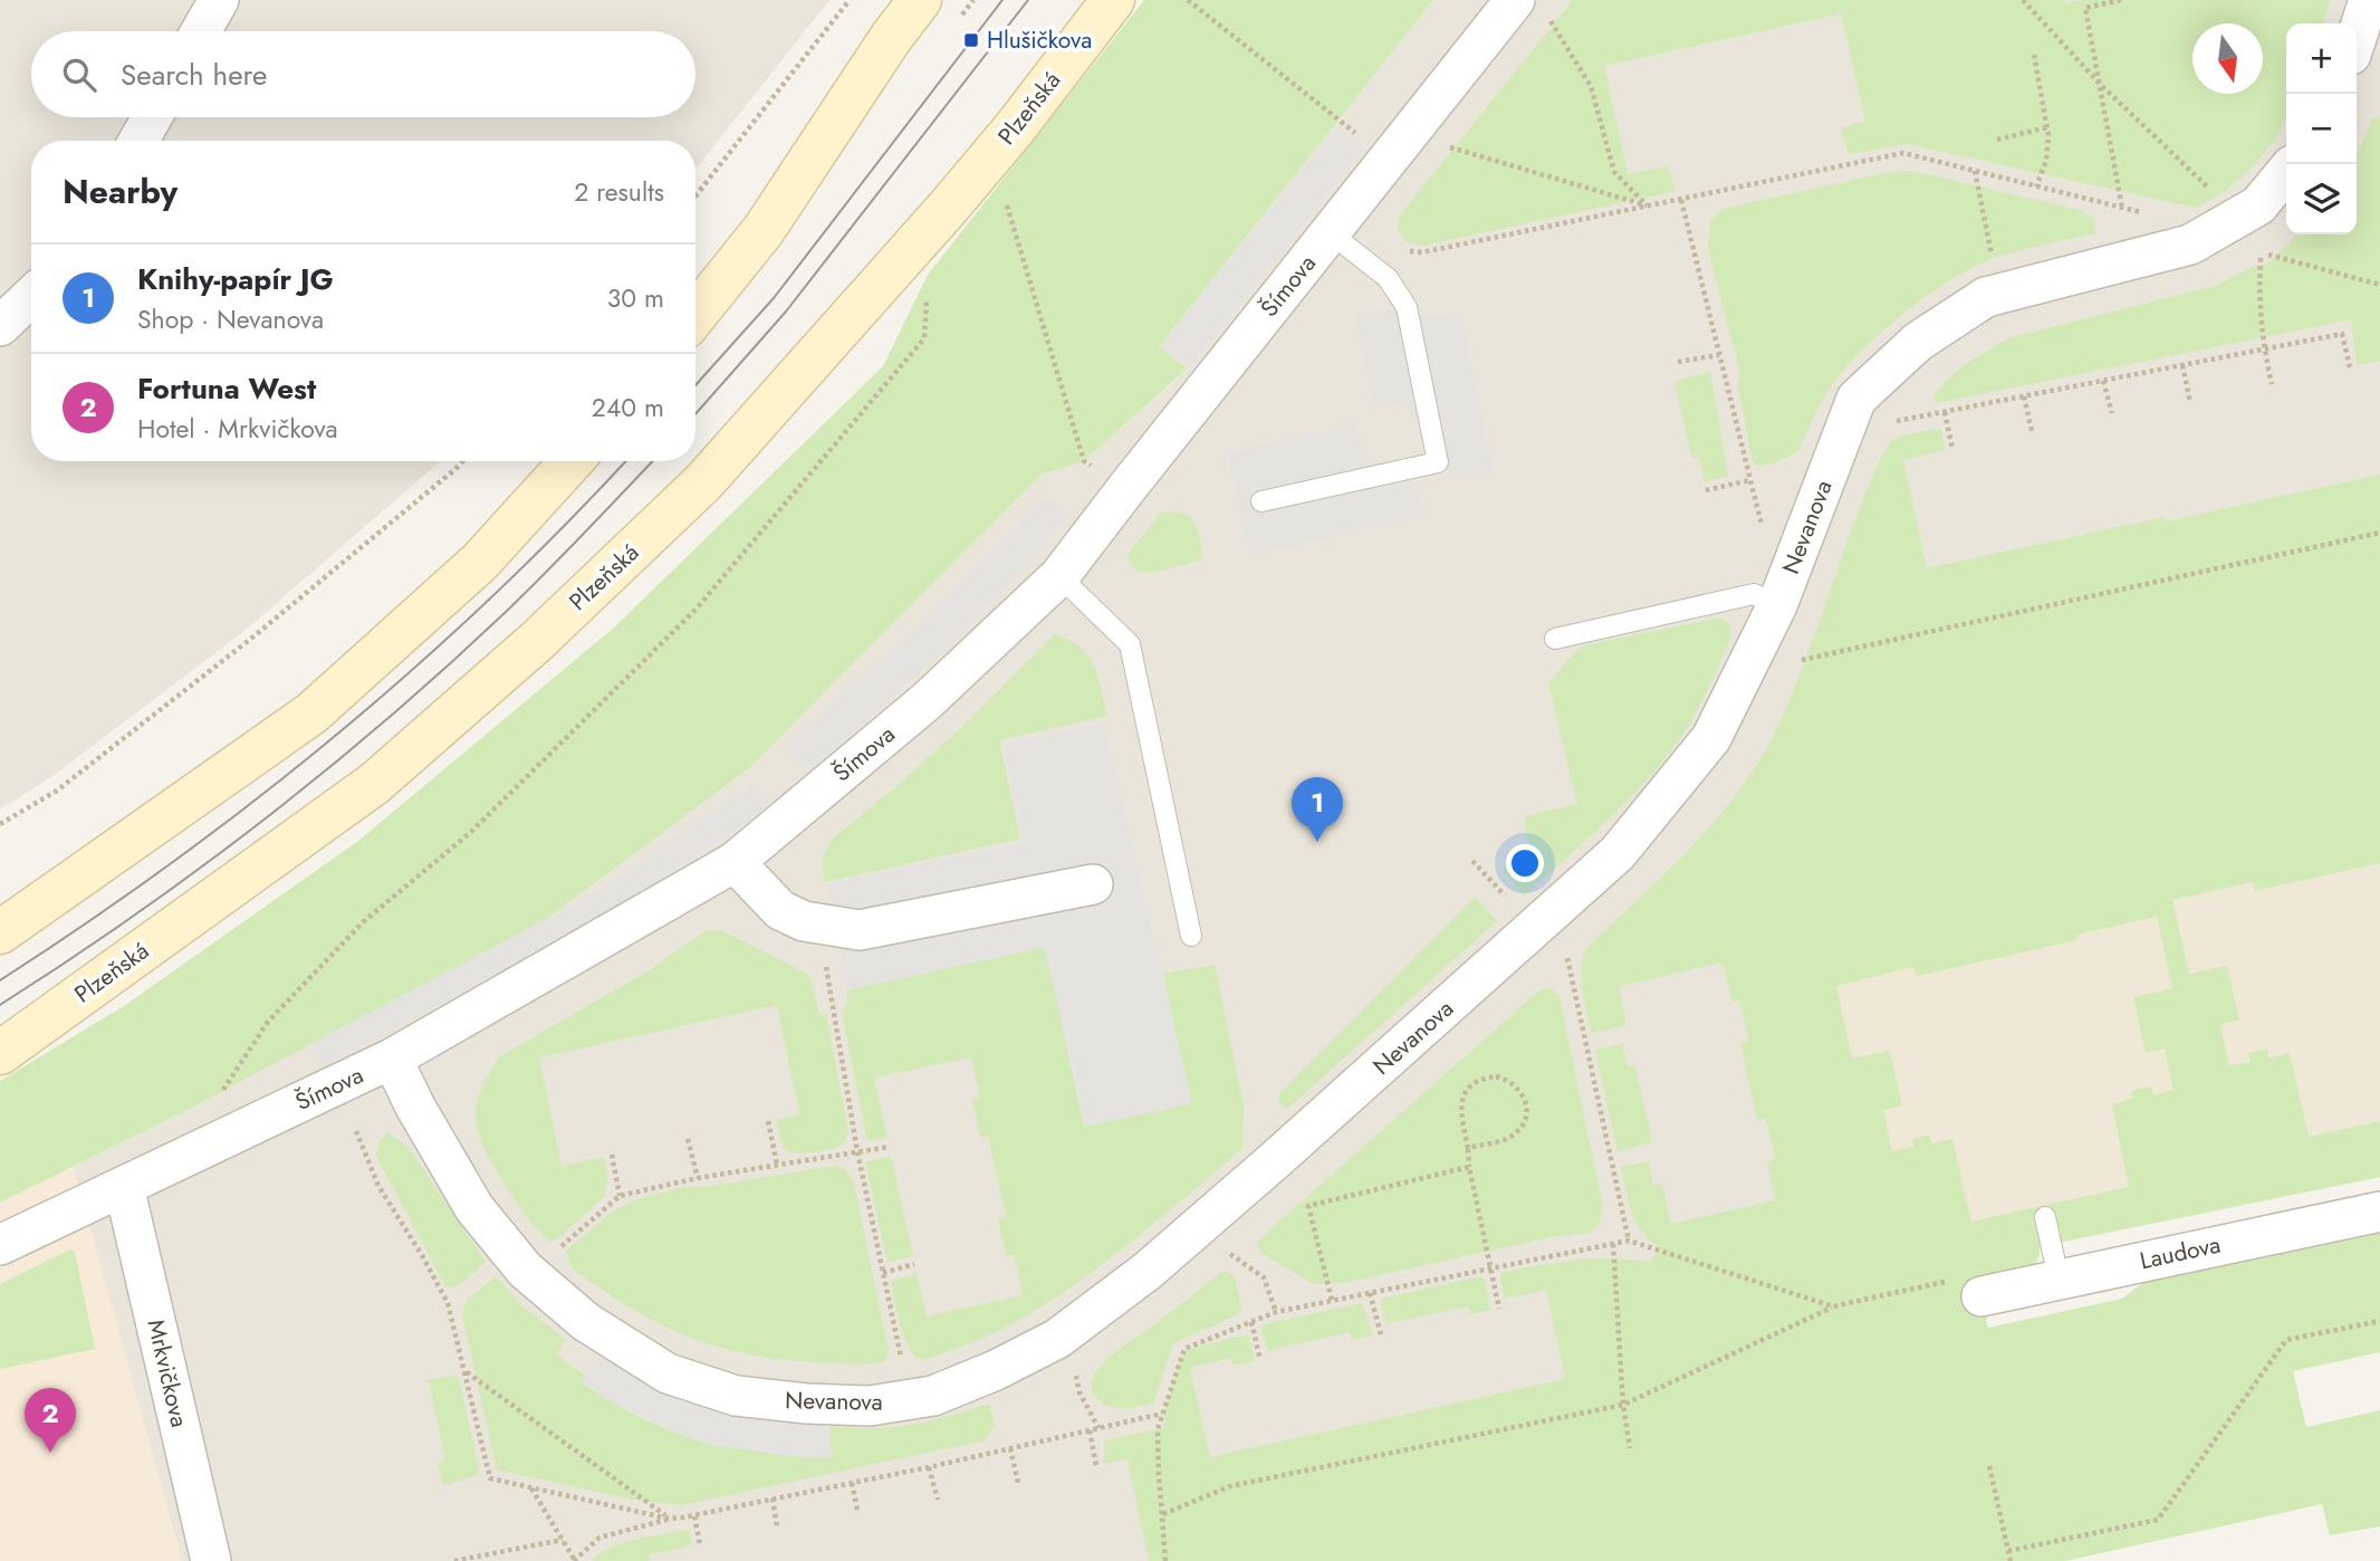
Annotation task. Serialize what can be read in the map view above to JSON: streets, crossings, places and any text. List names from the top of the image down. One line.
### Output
{"streets":{"main road":["Plzeňská"],"street":["Šímova","Nevanova","Laudova","Mrkvičkova"]},"crossings":[["Šímova","Nevanova"],["Šímova","Mrkvičkova"]],"places":{"transit":["Hlušičkova"]},"north":"bottom","page":{"map_buttons":["+","−"],"search":"Search here","heading":["Nearby","2 results"],"list":[{"mark":"1","name":"Knihy-papír JG","note":"Shop · Nevanova","value":"30 m"},{"mark":"2","name":"Fortuna West","note":"Hotel · Mrkvičkova","value":"240 m"}],"pins":["1","2"]}}
